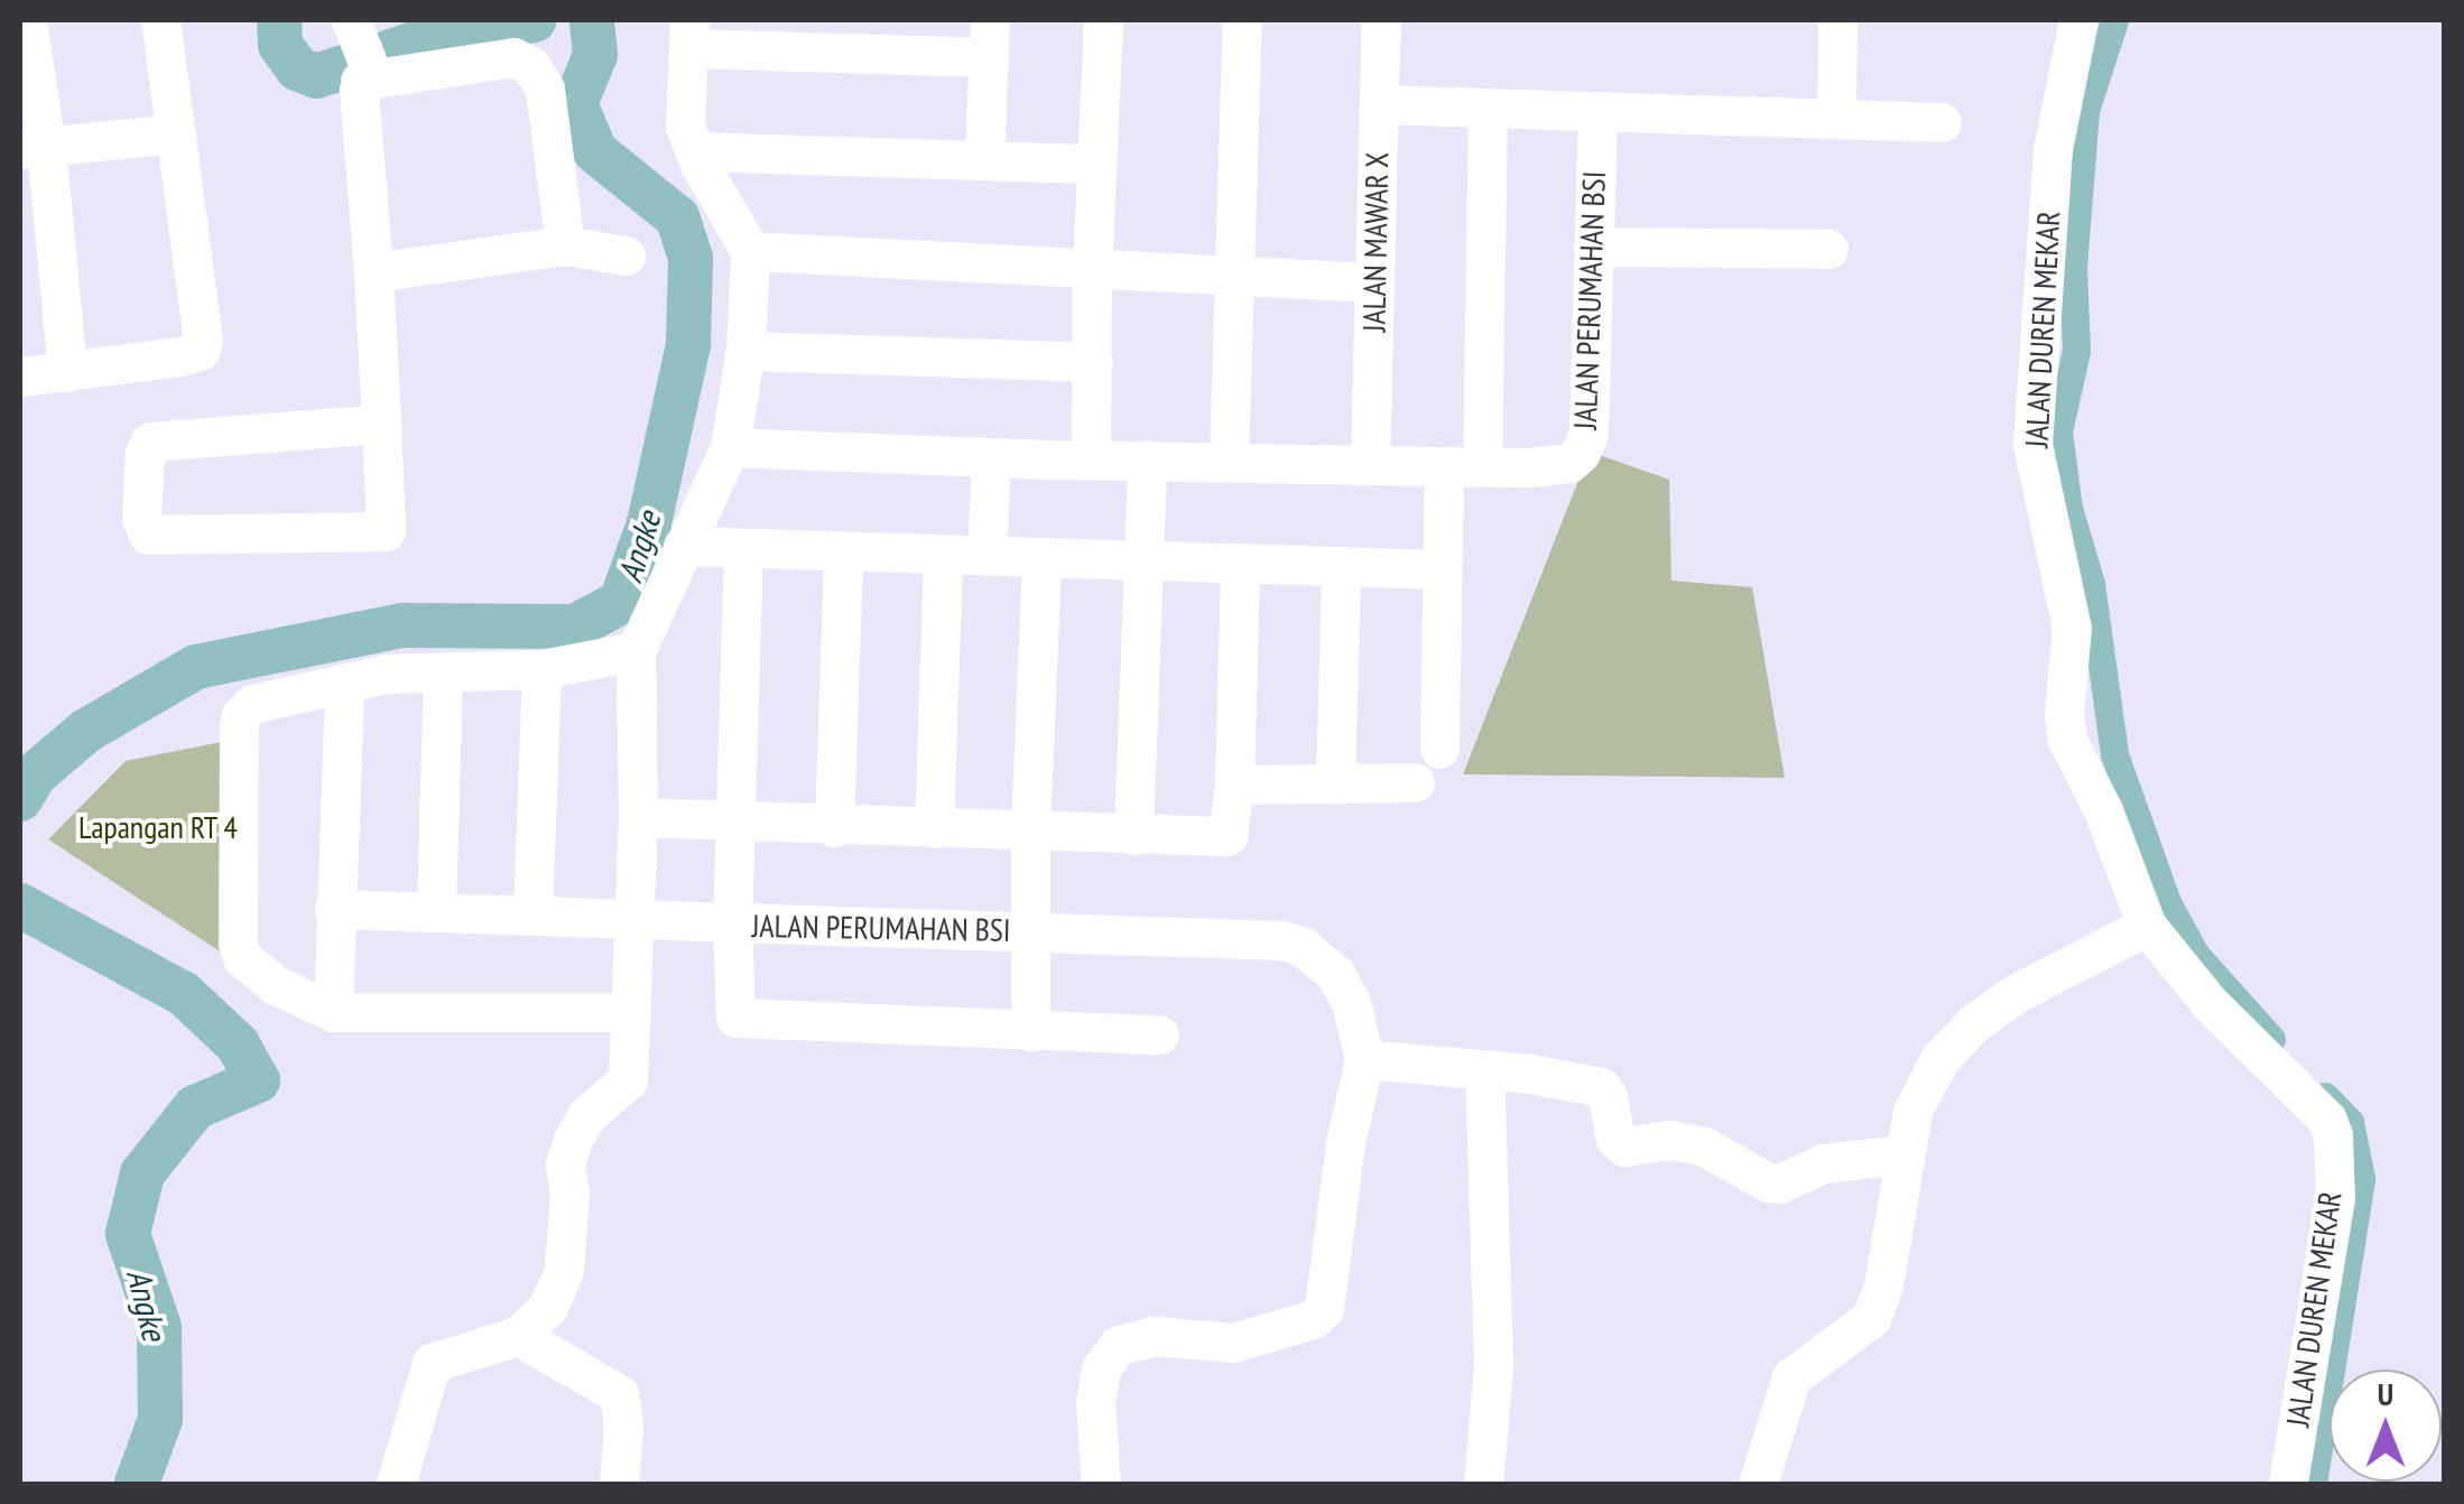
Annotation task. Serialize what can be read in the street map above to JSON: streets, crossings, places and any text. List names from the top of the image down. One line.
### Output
{"streets":{"street":["JALAN MAWAR X","JALAN PERUMAHAN BSI","JALAN DUREN MEKAR"]},"crossings":[["JALAN MAWAR X","JALAN PERUMAHAN BSI"]],"water":["Angke"],"parks":["Lapangan RT 4"],"north":"top"}
